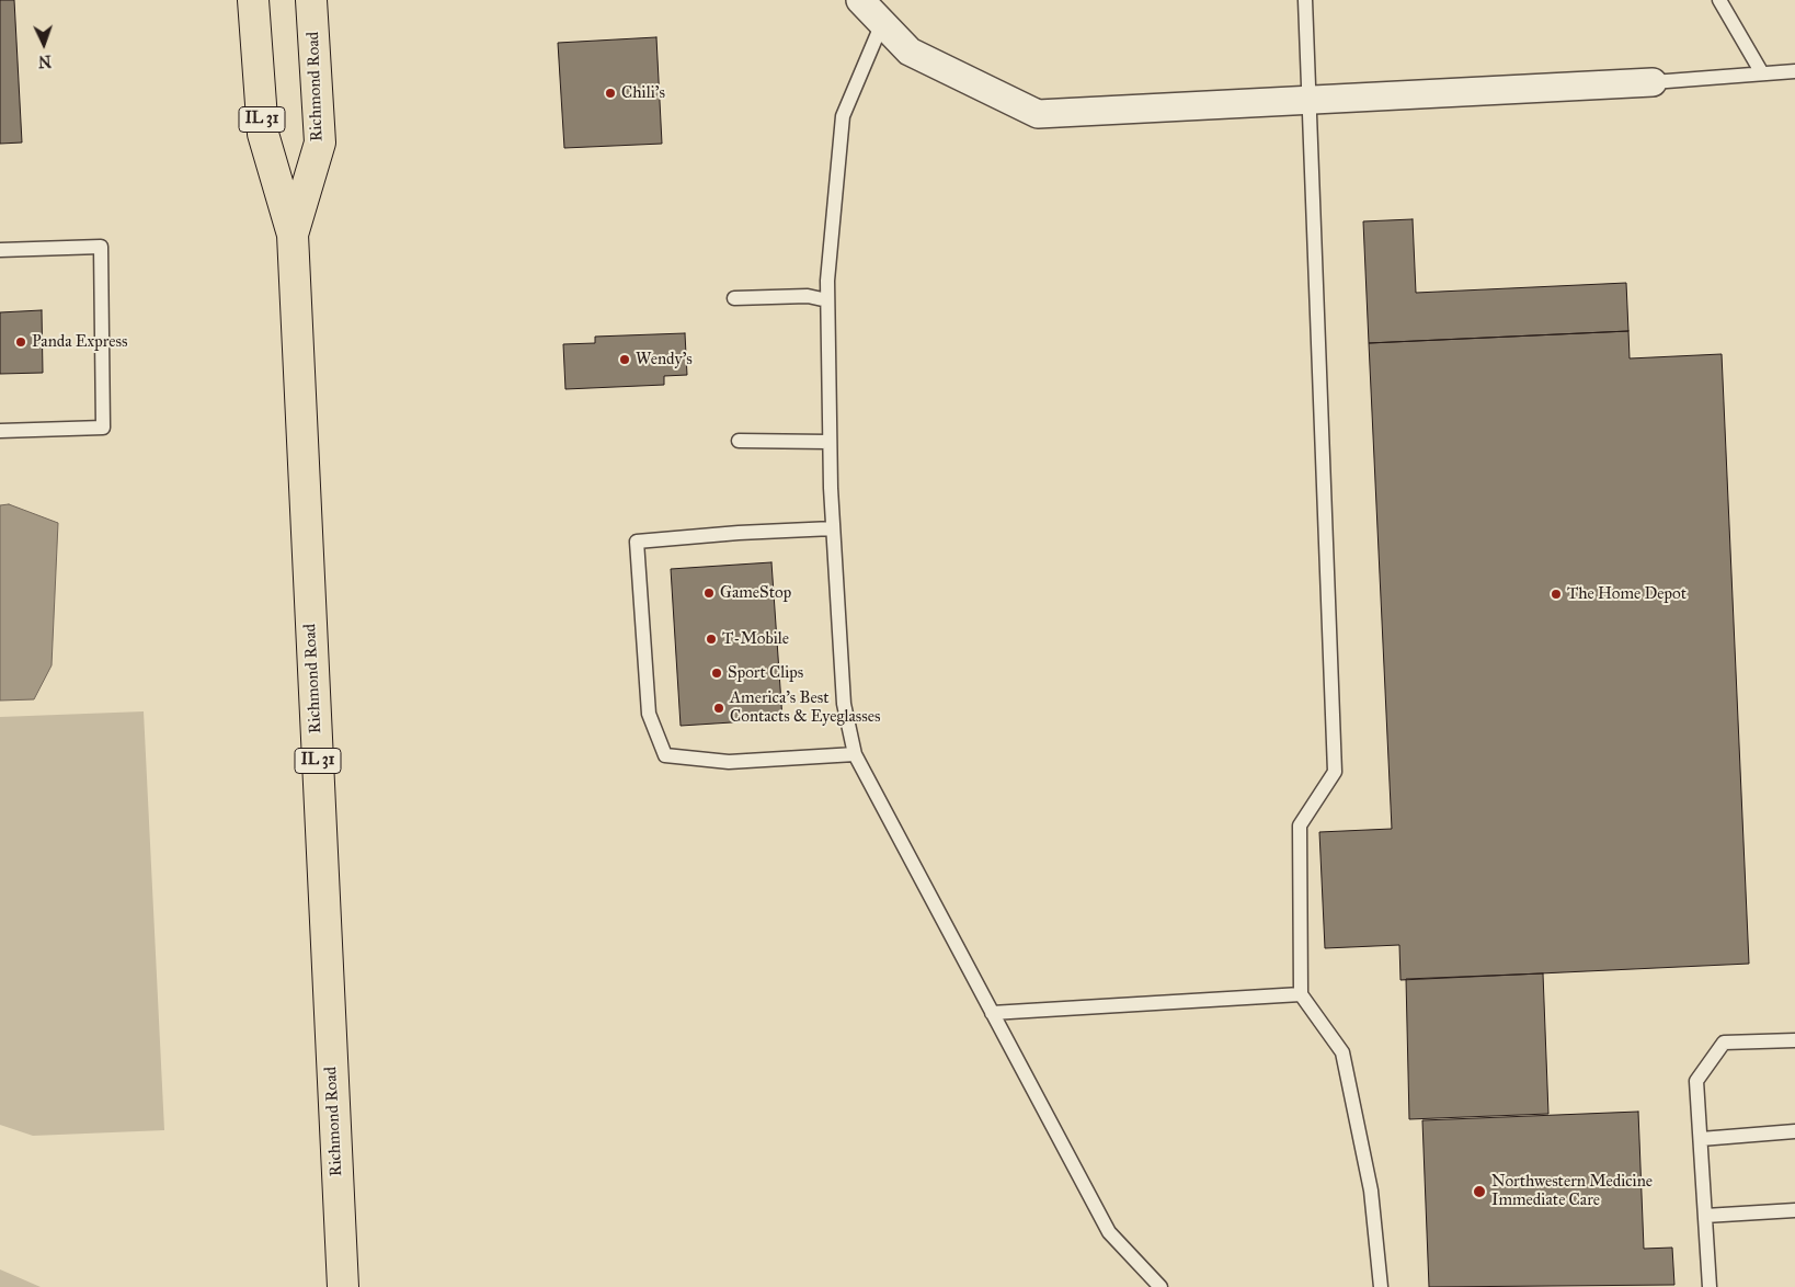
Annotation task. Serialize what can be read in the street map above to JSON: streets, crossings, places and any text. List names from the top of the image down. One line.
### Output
{"streets":{"main road":["Richmond Road","IL 31"]},"places":["Chili's","Panda Express","Wendy's","GameStop","The Home Depot","T-Mobile","Sport Clips","America's Best Contacts & Eyeglasses","Northwestern Medicine Immediate Care"],"north":"bottom"}
